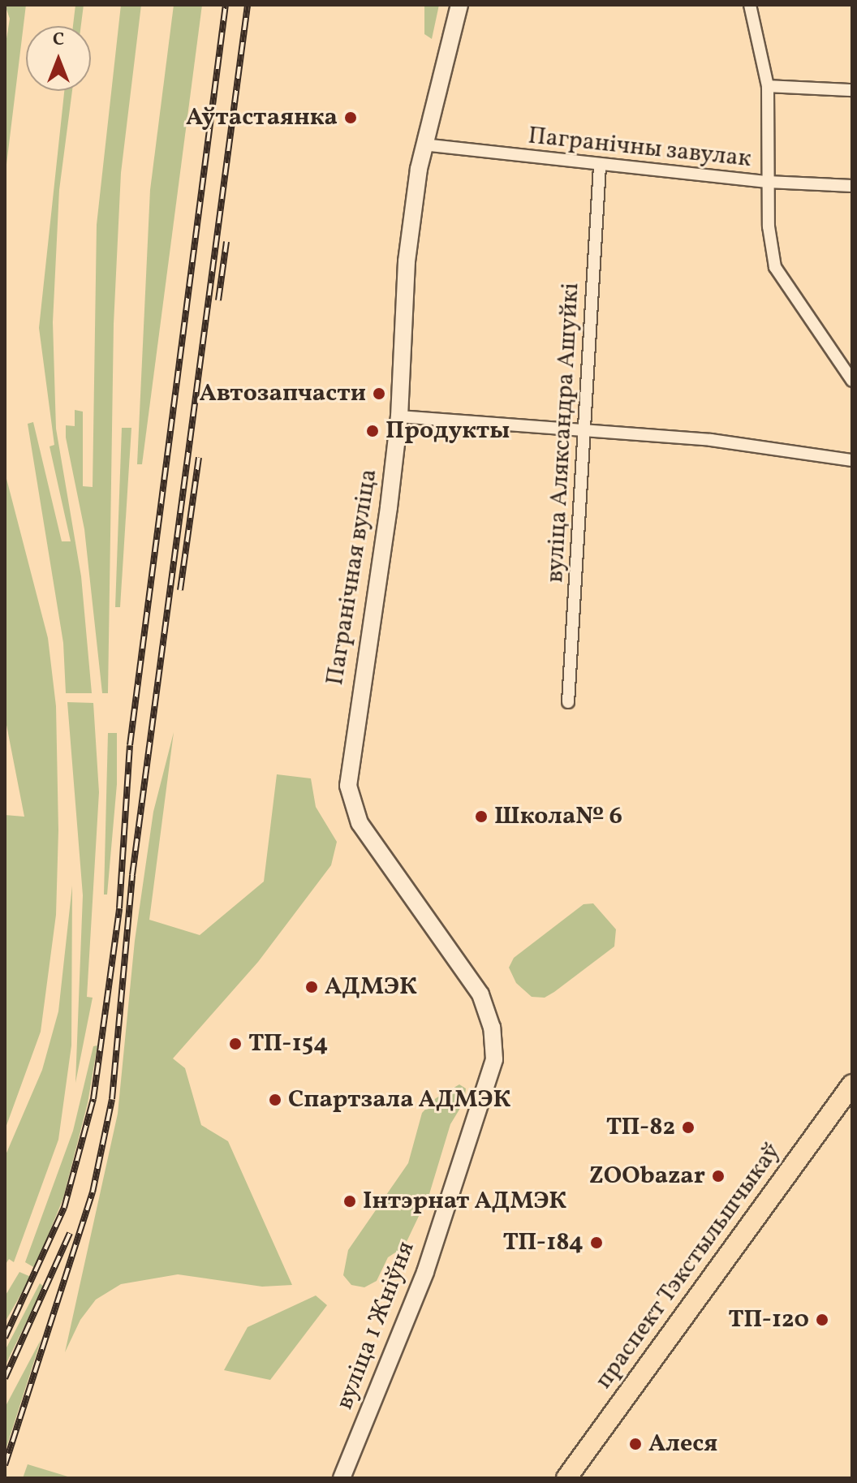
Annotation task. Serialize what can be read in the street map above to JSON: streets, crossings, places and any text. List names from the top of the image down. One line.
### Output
{"streets":{"main road":["Пагранічная вуліца","праспект Тэкстыльшчыкаў","вуліца 1 Жніўня"],"street":["Пагранічны завулак","вуліца Аляксандра Ашуйкі"]},"crossings":[["Пагранічны завулак","вуліца Аляксандра Ашуйкі"],["Пагранічны завулак","Пагранічная вуліца"],["Пагранічная вуліца","вуліца 1 Жніўня"]],"places":["Аўтастаянка","Автозапчасти","Продукты","Школа№ 6","АДМЭК","ТП-154","Спартзала АДМЭК","ТП-82","ZOObazar","Інтэрнат АДМЭК","ТП-184","ТП-120","Алеся"],"north":"top"}
